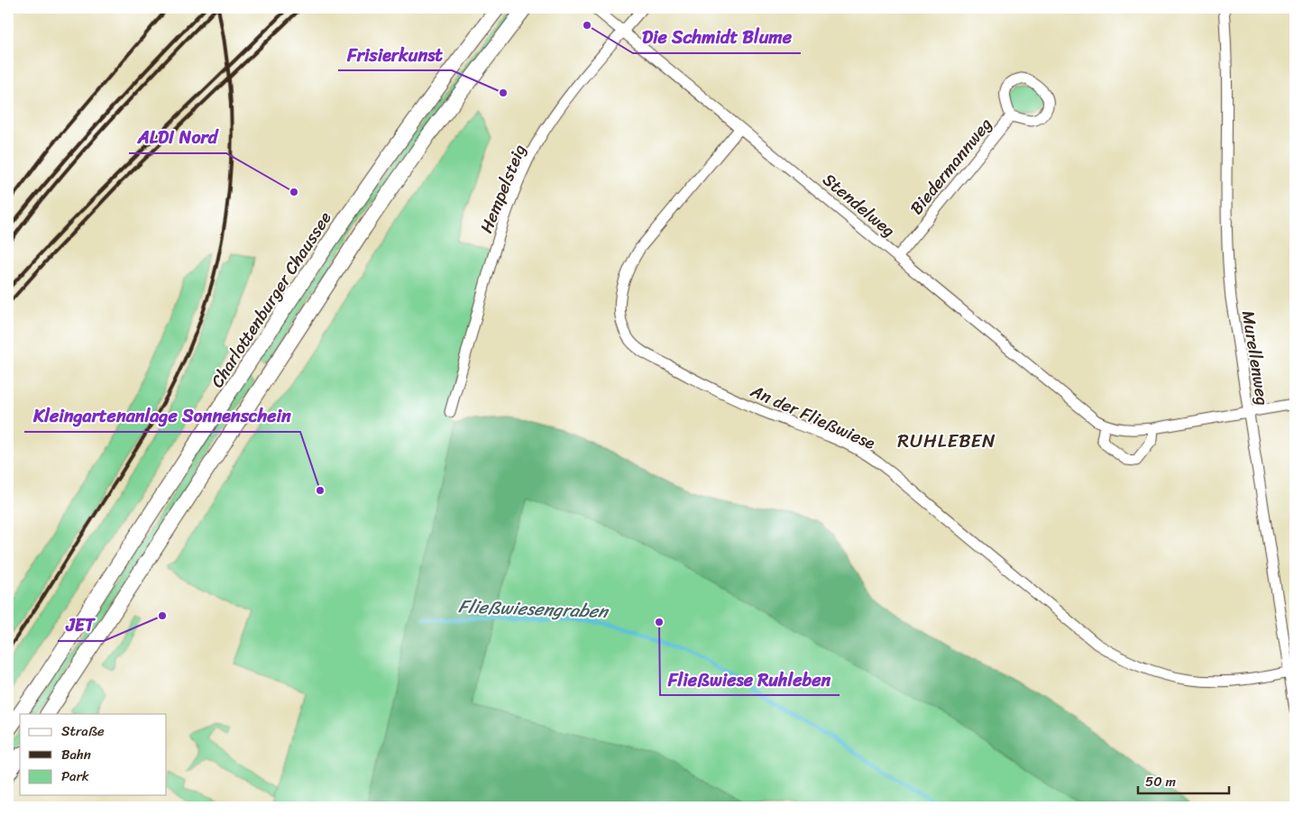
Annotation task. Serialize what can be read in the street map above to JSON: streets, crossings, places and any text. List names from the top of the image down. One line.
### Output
{"streets":{"main road":["Charlottenburger Chaussee"],"street":["Biedermannweg","Hempelsteig","Stendelweg","Murellenweg","An der Fließwiese"]},"crossings":[["Biedermannweg","Stendelweg"],["Hempelsteig","Stendelweg"],["Stendelweg","Murellenweg"],["Stendelweg","An der Fließwiese"],["Murellenweg","An der Fließwiese"]],"districts":["RUHLEBEN"],"water":["Fließwiesengraben"],"places":["Die Schmidt Blume","Frisierkunst","ALDI Nord","Kleingartenanlage Sonnenschein","JET","Fließwiese Ruhleben"],"legend":["Straße","Bahn","Park"],"scale_bar":"50 m"}
